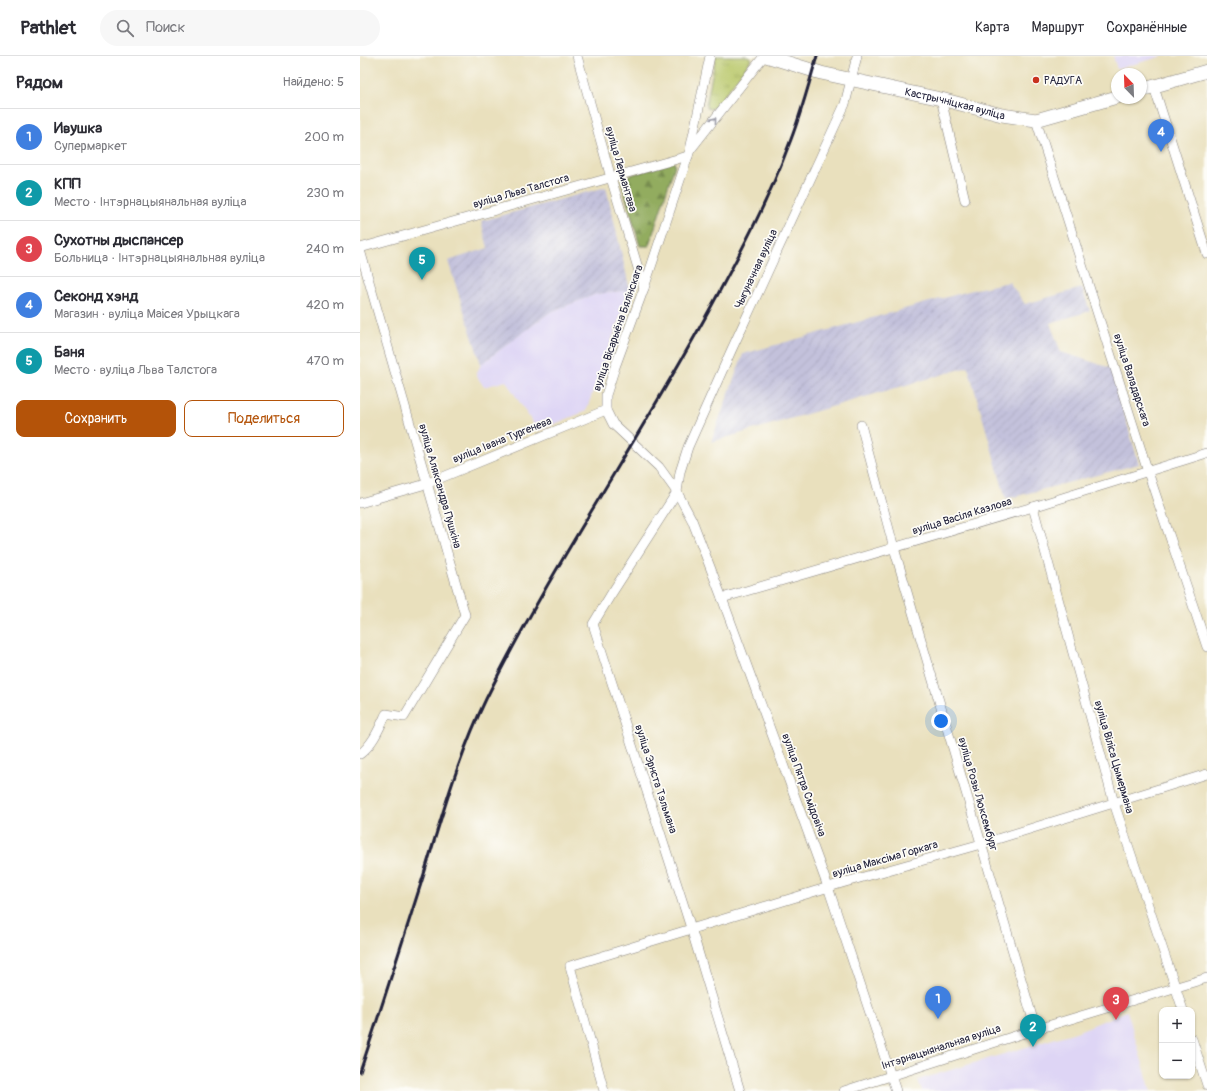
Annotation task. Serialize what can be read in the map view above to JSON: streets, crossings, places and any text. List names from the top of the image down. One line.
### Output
{"streets":{"main road":["Кастрычніцкая вуліца"],"street":["вуліца Лермантава","вуліца Льва Талстога","Чыгуначная вуліца","вуліца Вісарыёна Бялінскага","вуліца Валадарскага","вуліца Івана Тургенева","вуліца Аляксандра Пушкіна","вуліца Васіля Казлова","вуліца Віліса Цымермана","вуліца Эрнста Тэльмана","вуліца Пятра Смідовіча","вуліца Розы Люксембург","вуліца Максіма Горкага","Інтэрнацыянальная вуліца"]},"crossings":[["Кастрычніцкая вуліца","Чыгуначная вуліца"],["Кастрычніцкая вуліца","вуліца Вісарыёна Бялінскага"],["Кастрычніцкая вуліца","вуліца Валадарскага"],["вуліца Лермантава","вуліца Льва Талстога"],["вуліца Лермантава","вуліца Вісарыёна Бялінскага"],["вуліца Льва Талстога","вуліца Вісарыёна Бялінскага"],["вуліца Льва Талстога","вуліца Аляксандра Пушкіна"],["Чыгуначная вуліца","вуліца Эрнста Тэльмана"],["Чыгуначная вуліца","вуліца Пятра Смідовіча"],["вуліца Вісарыёна Бялінскага","вуліца Івана Тургенева"],["вуліца Валадарскага","вуліца Васіля Казлова"],["вуліца Івана Тургенева","вуліца Аляксандра Пушкіна"],["вуліца Васіля Казлова","вуліца Віліса Цымермана"],["вуліца Васіля Казлова","вуліца Пятра Смідовіча"],["вуліца Васіля Казлова","вуліца Розы Люксембург"],["вуліца Віліса Цымермана","вуліца Максіма Горкага"],["вуліца Віліса Цымермана","Інтэрнацыянальная вуліца"],["вуліца Эрнста Тэльмана","вуліца Пятра Смідовіча"],["вуліца Эрнста Тэльмана","вуліца Максіма Горкага"],["вуліца Пятра Смідовіча","вуліца Максіма Горкага"],["вуліца Пятра Смідовіча","Інтэрнацыянальная вуліца"],["вуліца Розы Люксембург","вуліца Максіма Горкага"],["вуліца Розы Люксембург","Інтэрнацыянальная вуліца"]],"places":["РАДУГА"],"north":"top left","page":{"header":"Pathlet","search":"Поиск","nav":["Карта","Маршрут","Сохранённые"],"heading":["Рядом","Найдено: 5"],"list":[{"mark":"1","name":"Ивушка","note":"Супермаркет","value":"200 m"},{"mark":"2","name":"КПП","note":"Место · Інтэрнацыянальная вуліца","value":"230 m"},{"mark":"3","name":"Сухотны дыспансер","note":"Больница · Інтэрнацыянальная вуліца","value":"240 m"},{"mark":"4","name":"Секонд хэнд","note":"Магазин · вуліца Маісея Урыцкага","value":"420 m"},{"mark":"5","name":"Баня","note":"Место · вуліца Льва Талстога","value":"470 m"}],"pins":["4","5","1","3","2"],"buttons":["Сохранить","Поделиться"],"map_buttons":["+","−"]}}
